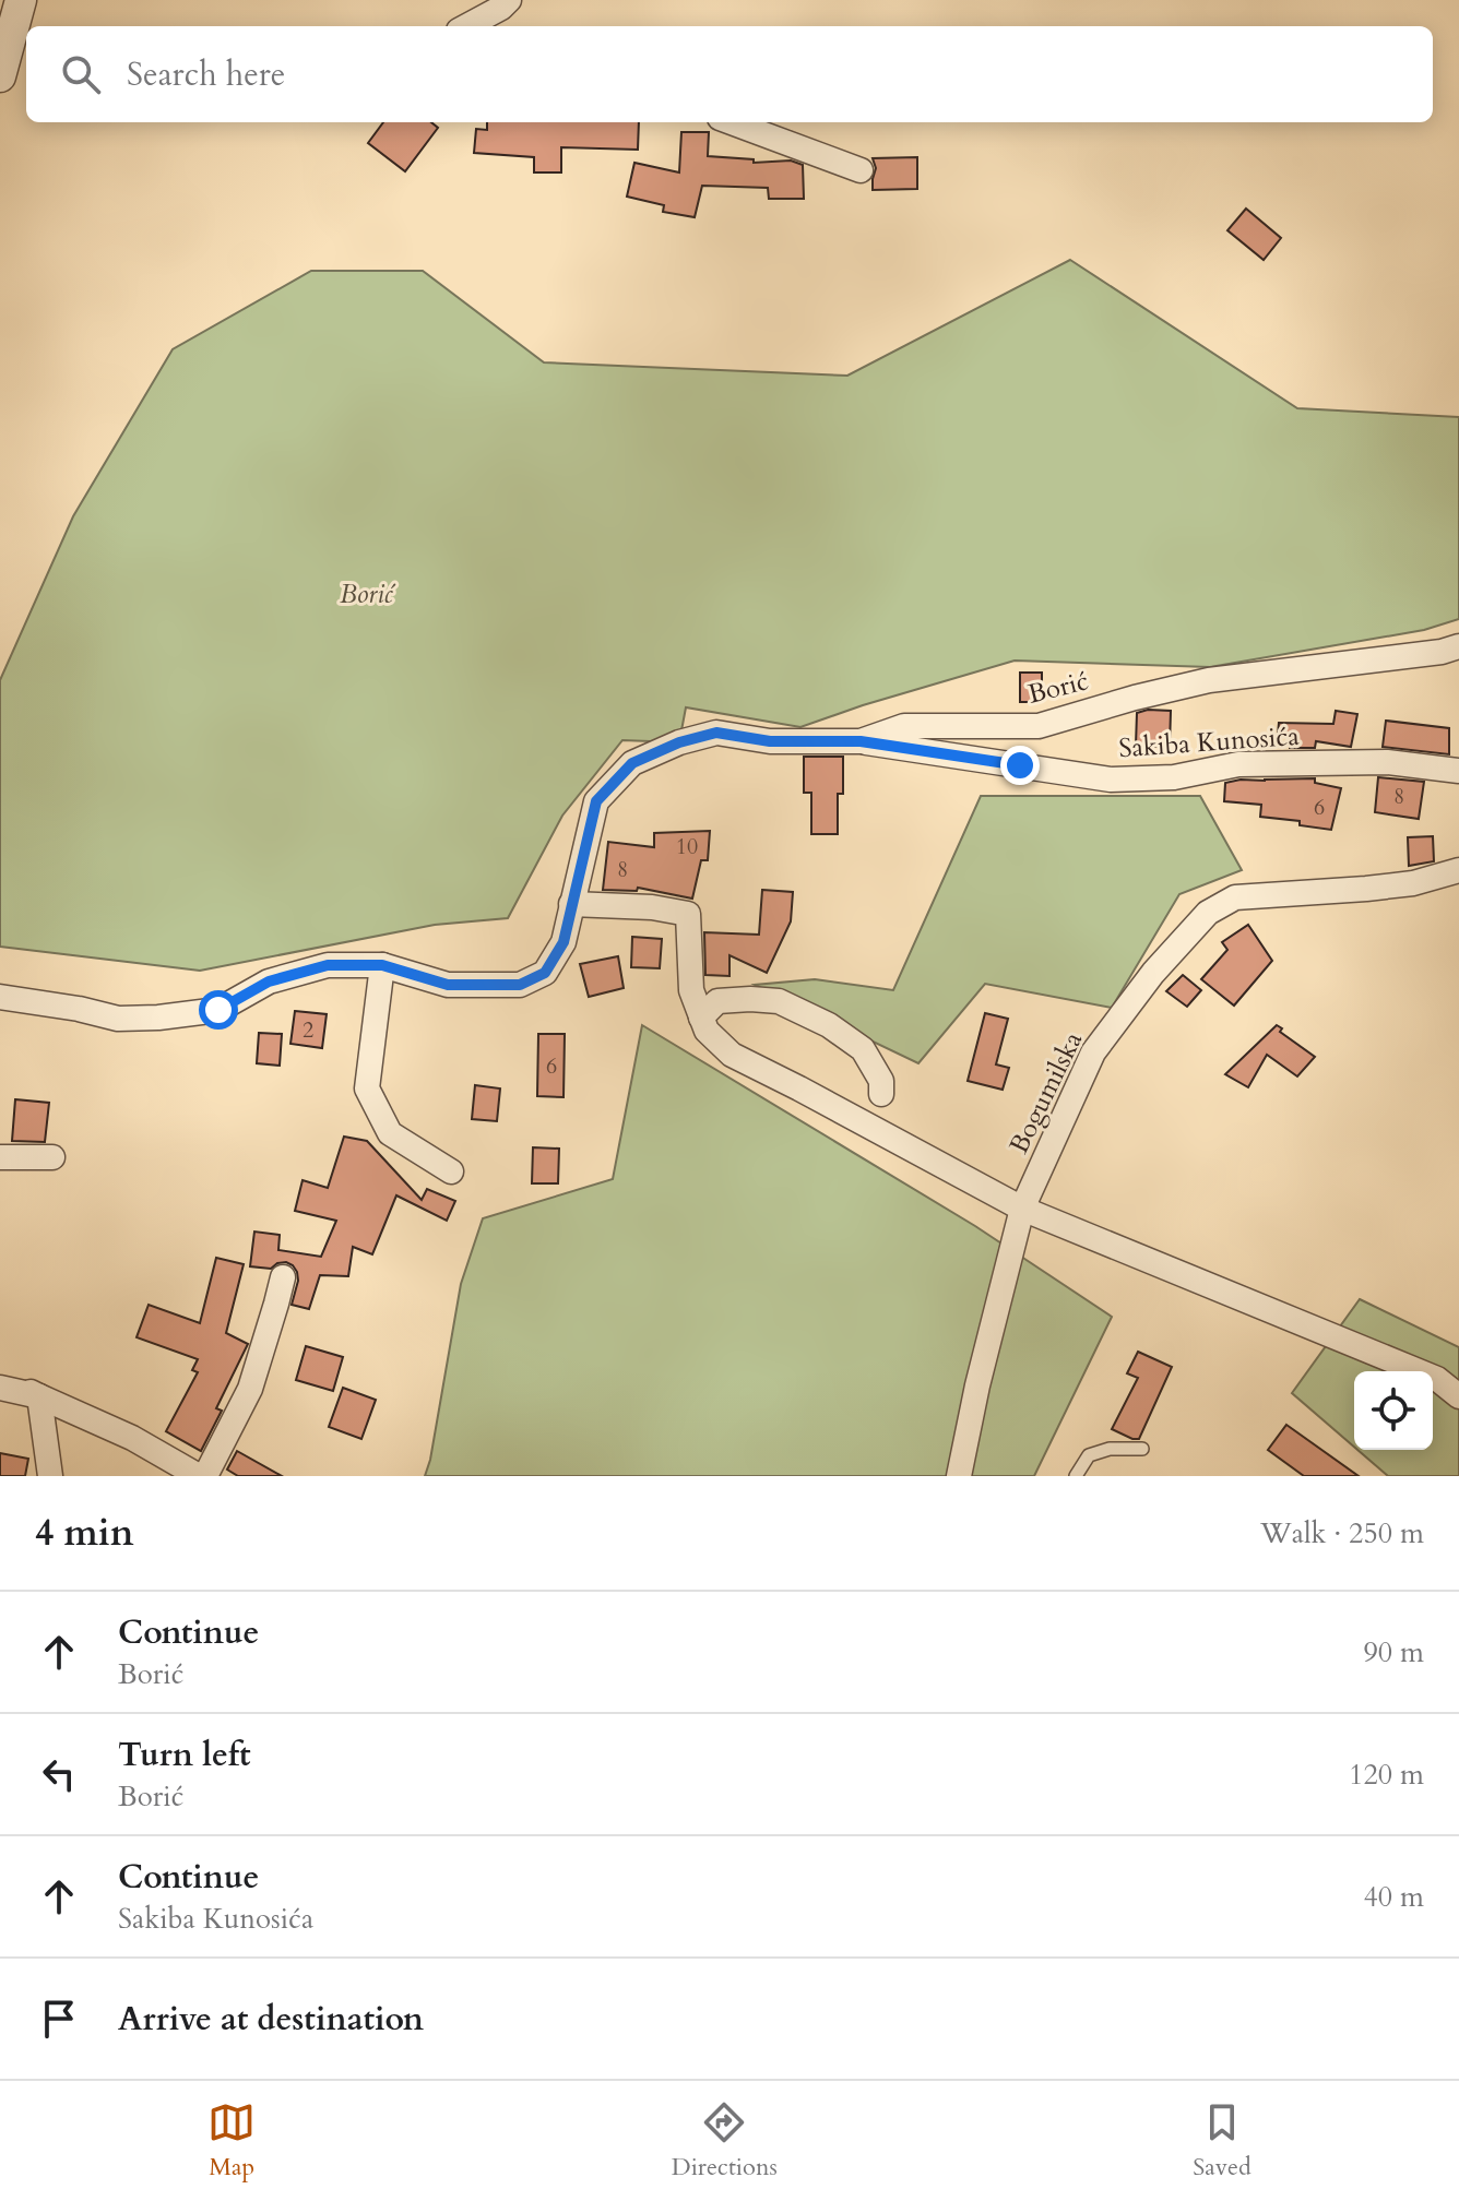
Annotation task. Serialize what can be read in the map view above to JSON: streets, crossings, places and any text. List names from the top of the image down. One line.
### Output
{"streets":{"street":["Borić","Sakiba Kunosića","Bogumilska"]},"crossings":[["Borić","Sakiba Kunosića"]],"parks":["Borić"],"house_numbers":["8","6","10","8","2","6"],"page":{"search":"Search here","heading":["4 min","Walk · 250 m"],"list":[["Continue","Borić","90 m"],["Turn left","Borić","120 m"],["Continue","Sakiba Kunosića","40 m"],"Arrive at destination"],"nav":["Map","Directions","Saved"]}}
